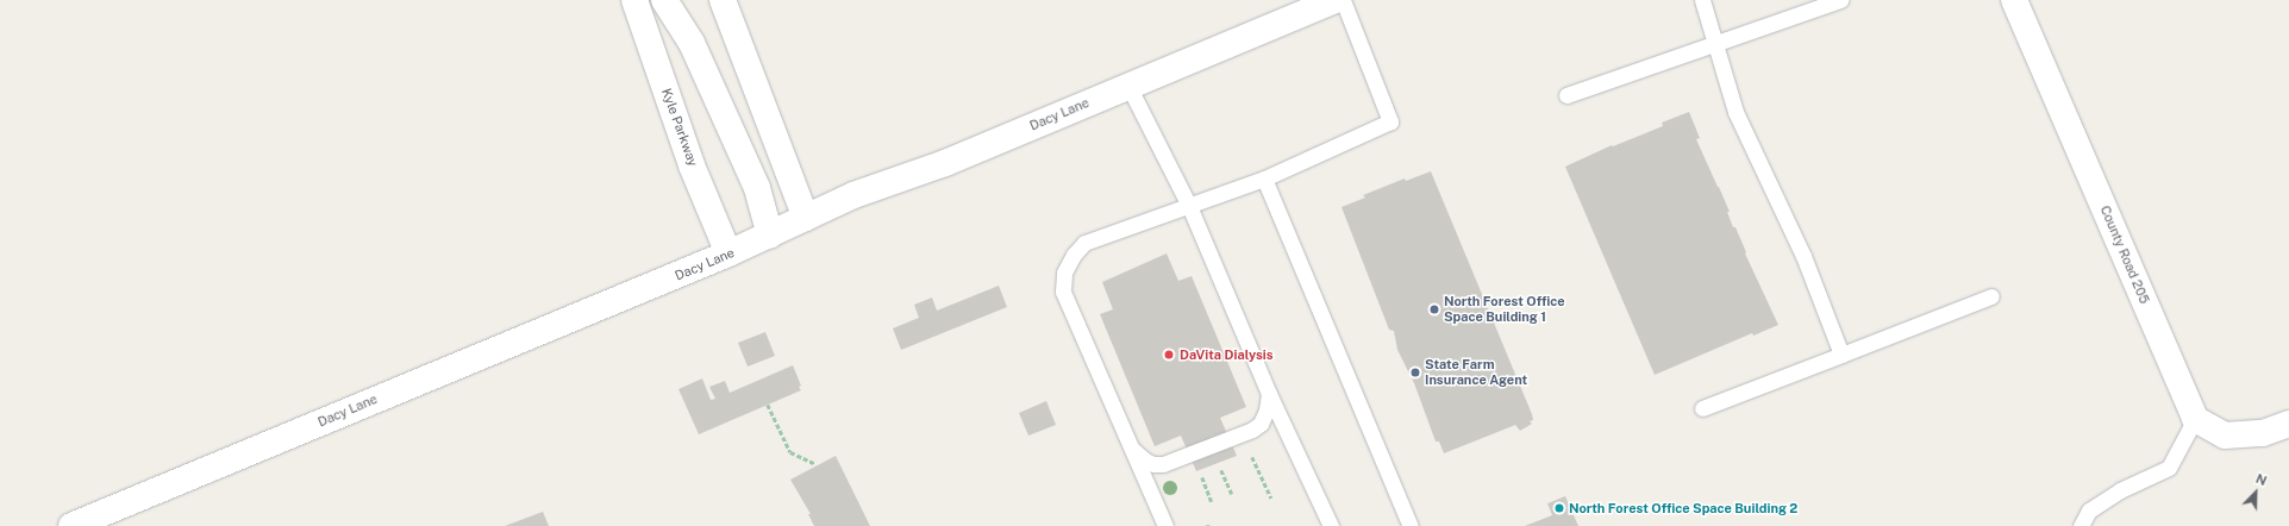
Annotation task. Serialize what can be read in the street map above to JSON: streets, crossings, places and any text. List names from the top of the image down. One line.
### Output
{"streets":{"street":["Dacy Lane","Kyle Parkway","County Road 205"]},"crossings":[["Dacy Lane","Kyle Parkway"]],"places":["North Forest Office Space Building 1","DaVita Dialysis","State Farm Insurance Agent","North Forest Office Space Building 2"],"north":"top right"}
